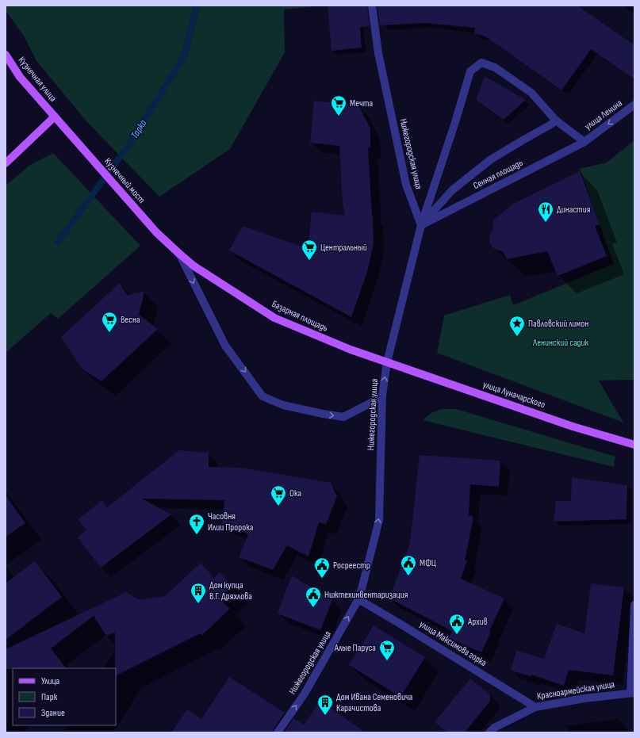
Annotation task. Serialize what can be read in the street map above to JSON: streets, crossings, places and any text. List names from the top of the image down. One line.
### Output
{"streets":{"main road":["Кузнечная улица","Кузнечный мост","Базарная площадь","улица Луначарского"],"street":["улица Ленина","Нижегородская улица","Сенная площадь","улица Максимова горка","Красноармейская улица"]},"crossings":[["Кузнечная улица","Кузнечный мост"],["улица Ленина","Сенная площадь"],["Нижегородская улица","Сенная площадь"],["Нижегородская улица","Базарная площадь"],["Нижегородская улица","улица Луначарского"],["Нижегородская улица","улица Максимова горка"],["Кузнечный мост","Базарная площадь"],["Базарная площадь","улица Луначарского"],["улица Максимова горка","Красноармейская улица"]],"one_way":["улица Ленина","Нижегородская улица"],"water":["Тарка"],"parks":["Ленинский садик"],"places":{"supermarket":["Мечта","Центральный","Весна","Ока","Алые Паруса"],"restaurant":["Династия"],"place":["Павловский лимон"],"church":["Часовня Илии Пророка"],"public building":["МФЦ","Росреестр","Нижтехинвентаризация","Архив"],"building":["Дом купца В.Г. Дряхлова","Дом Ивана Семеновича Карачистова"]},"legend":["Улица","Парк","Здание"]}
